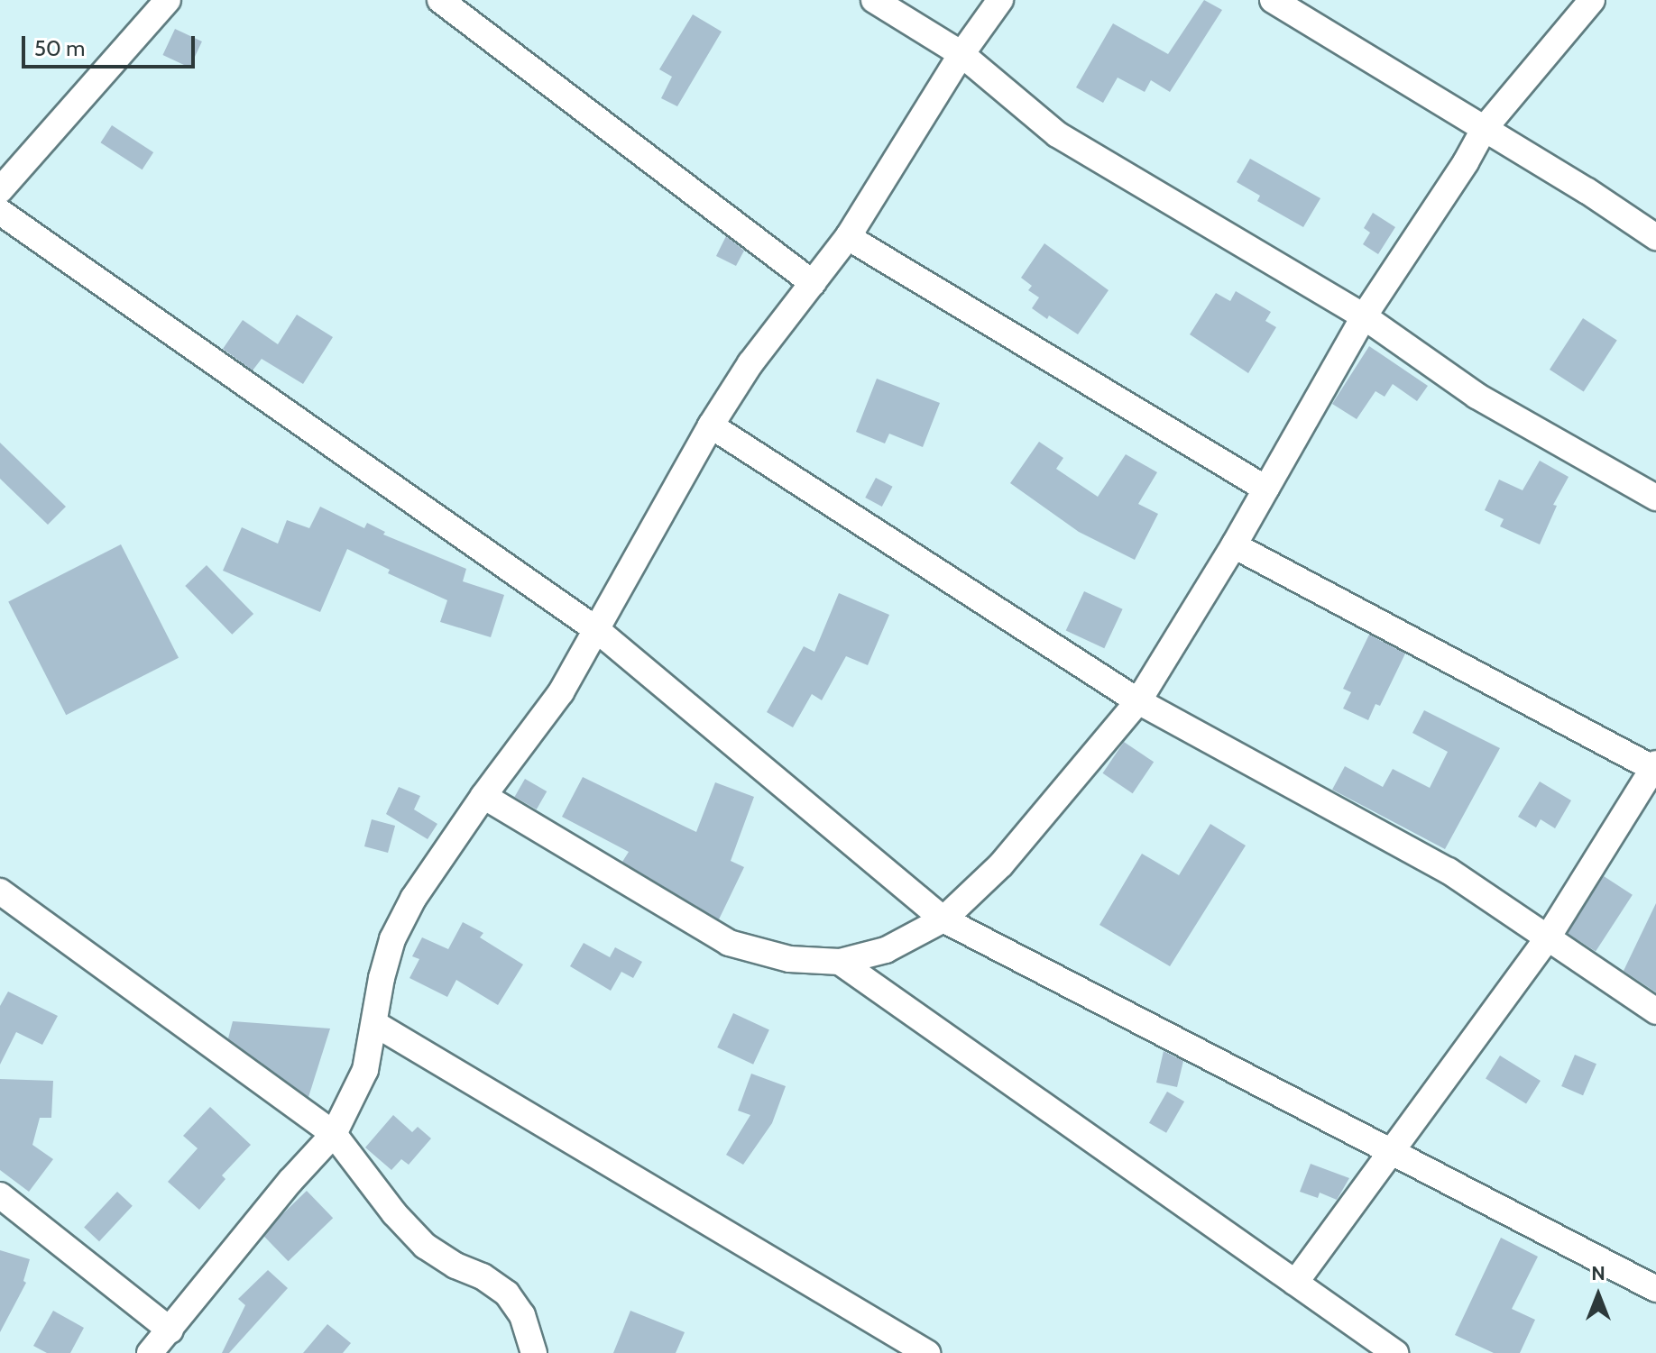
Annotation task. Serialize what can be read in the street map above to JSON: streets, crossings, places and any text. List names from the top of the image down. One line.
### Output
{"scale_bar":"50 m","north":"top"}
